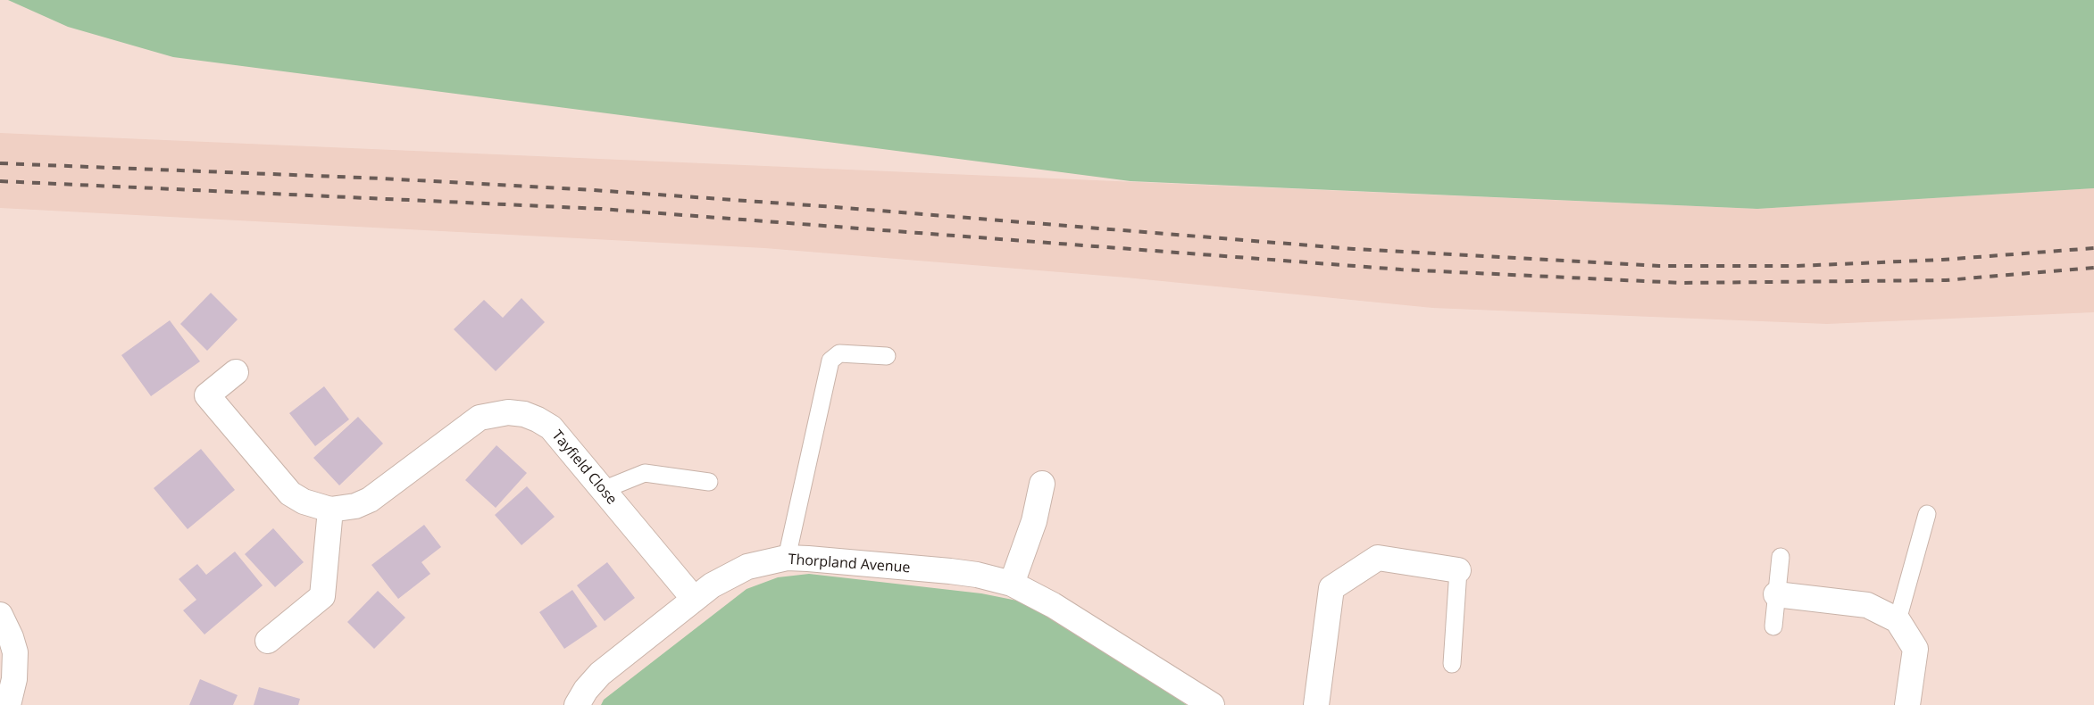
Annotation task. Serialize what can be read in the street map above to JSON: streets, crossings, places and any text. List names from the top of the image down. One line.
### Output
{"streets":{"street":["Tayfield Close","Thorpland Avenue"]},"crossings":[["Tayfield Close","Thorpland Avenue"]]}
